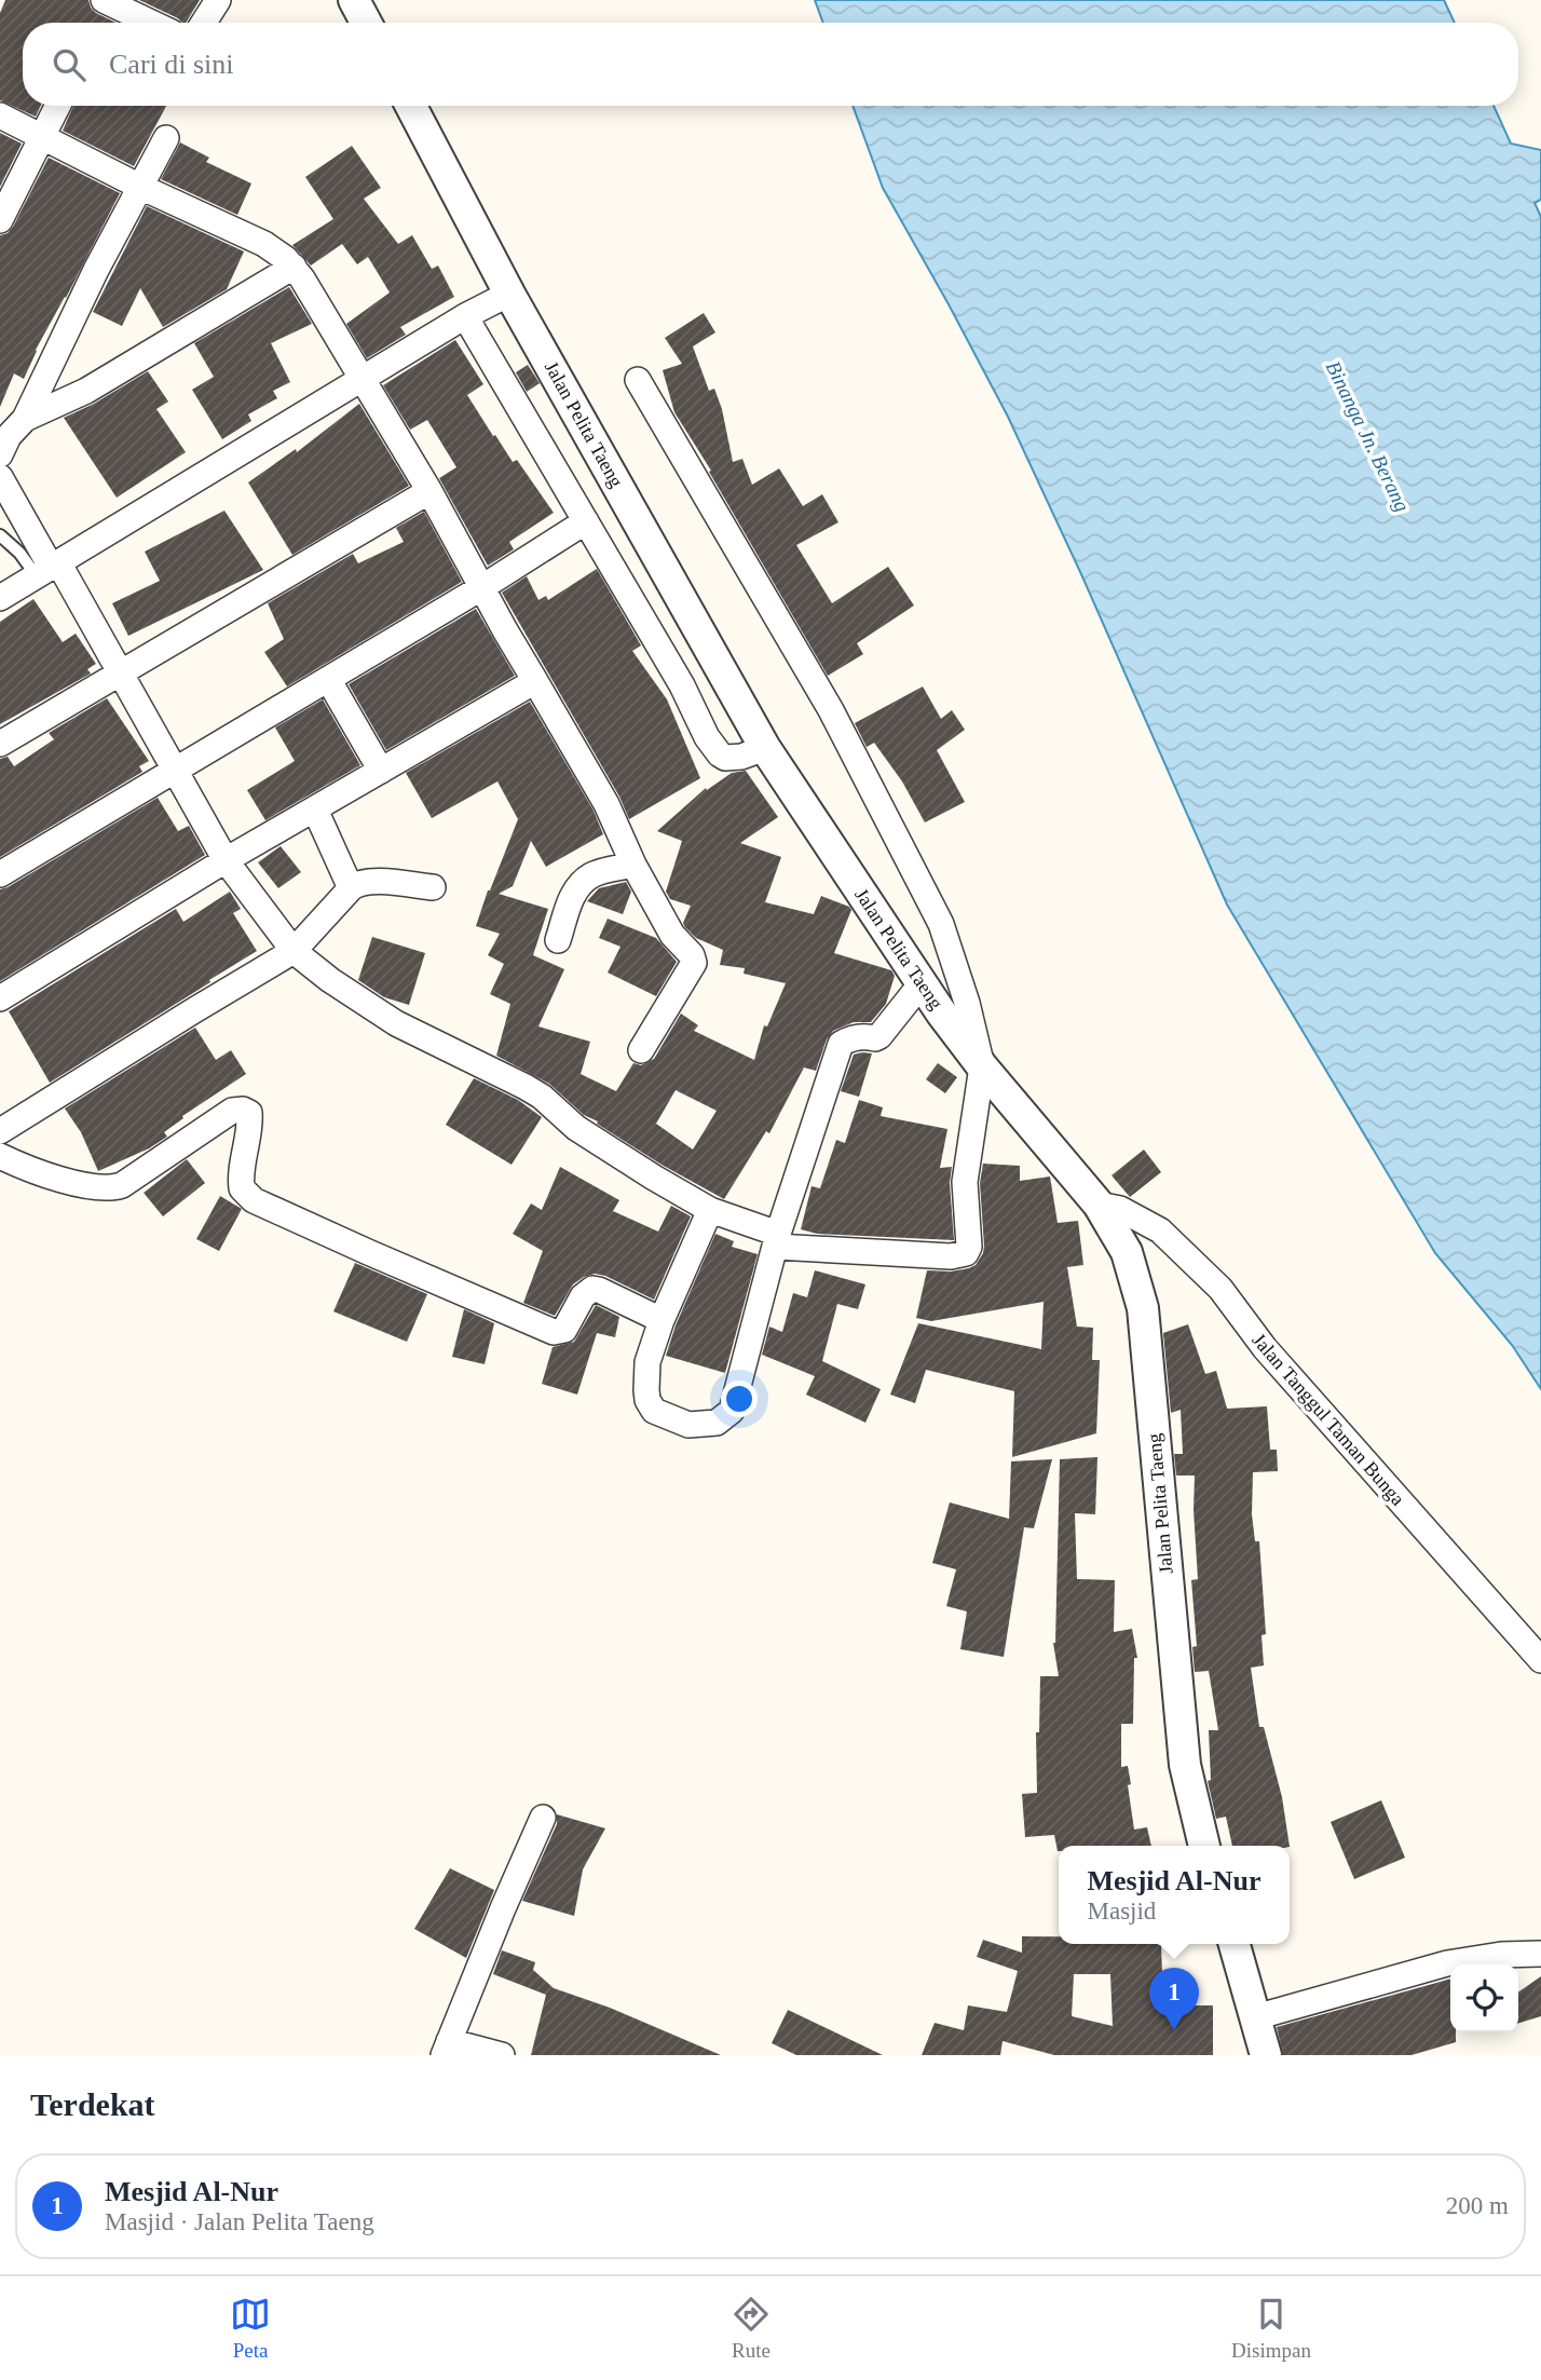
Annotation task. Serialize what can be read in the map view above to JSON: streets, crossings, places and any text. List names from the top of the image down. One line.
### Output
{"streets":{"street":["Jalan Pelita Taeng","Jalan Tanggul Taman Bunga"]},"crossings":[["Jalan Pelita Taeng","Jalan Tanggul Taman Bunga"]],"water":["Binanga Jn. Berang"],"page":{"search":"Cari di sini","popup":["Mesjid Al-Nur","Masjid"],"pins":"1","heading":"Terdekat","list":[{"mark":"1","name":"Mesjid Al-Nur","note":"Masjid · Jalan Pelita Taeng","value":"200 m"}],"nav":["Peta","Rute","Disimpan"]}}
